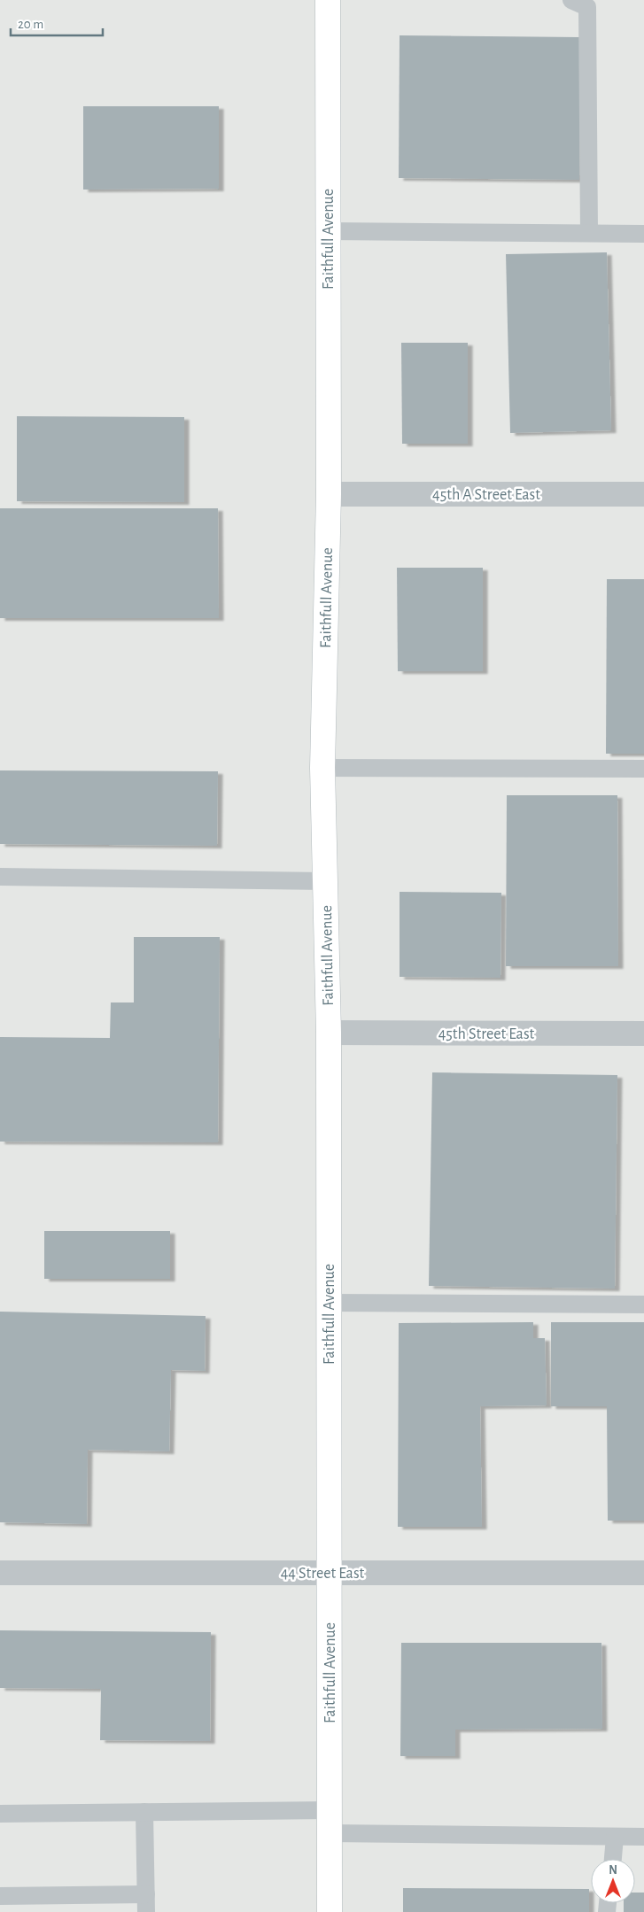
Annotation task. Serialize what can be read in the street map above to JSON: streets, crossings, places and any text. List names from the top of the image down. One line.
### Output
{"streets":{"street":["Faithfull Avenue","45th A Street East","45th Street East","44 Street East"]},"crossings":[["Faithfull Avenue","45th A Street East"],["Faithfull Avenue","45th Street East"],["Faithfull Avenue","44 Street East"]],"scale_bar":"20 m","north":"top"}
